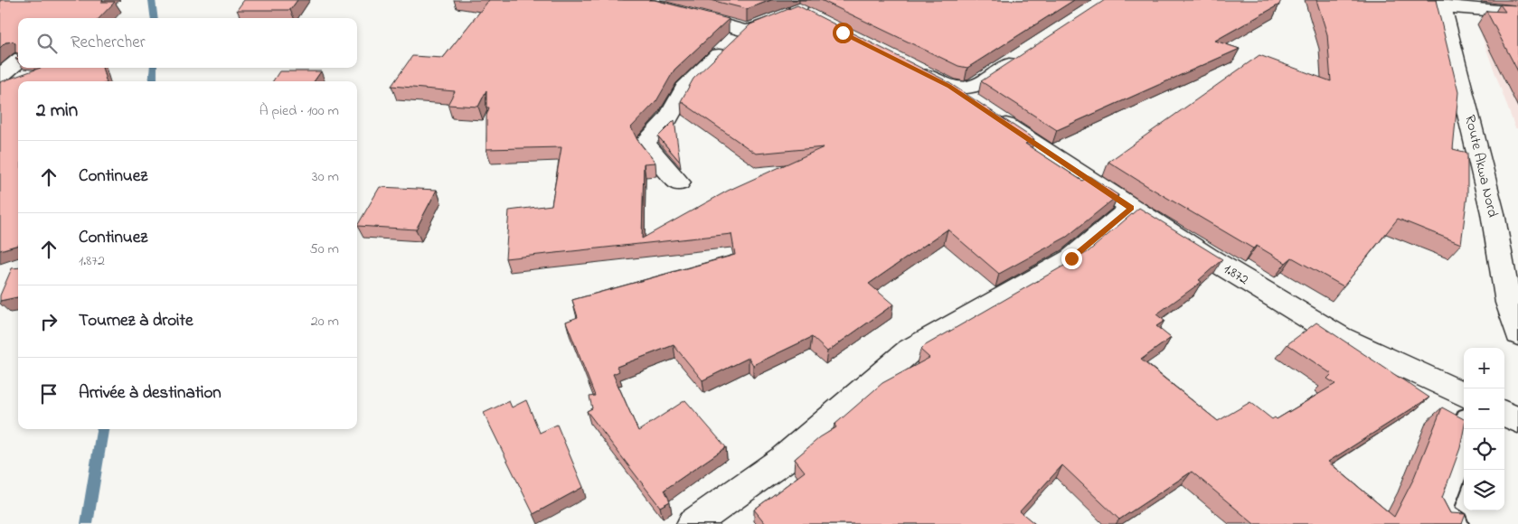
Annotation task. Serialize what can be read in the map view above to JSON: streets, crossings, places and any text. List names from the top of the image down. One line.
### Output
{"streets":{"street":["Route Akwa Nord","1.872"]},"page":{"search":"Rechercher","heading":["2 min","À pied · 100 m"],"list":[["Continuez","30 m"],["Continuez","1.872","50 m"],["Tournez à droite","20 m"],"Arrivée à destination"],"map_buttons":["+","−"]}}
